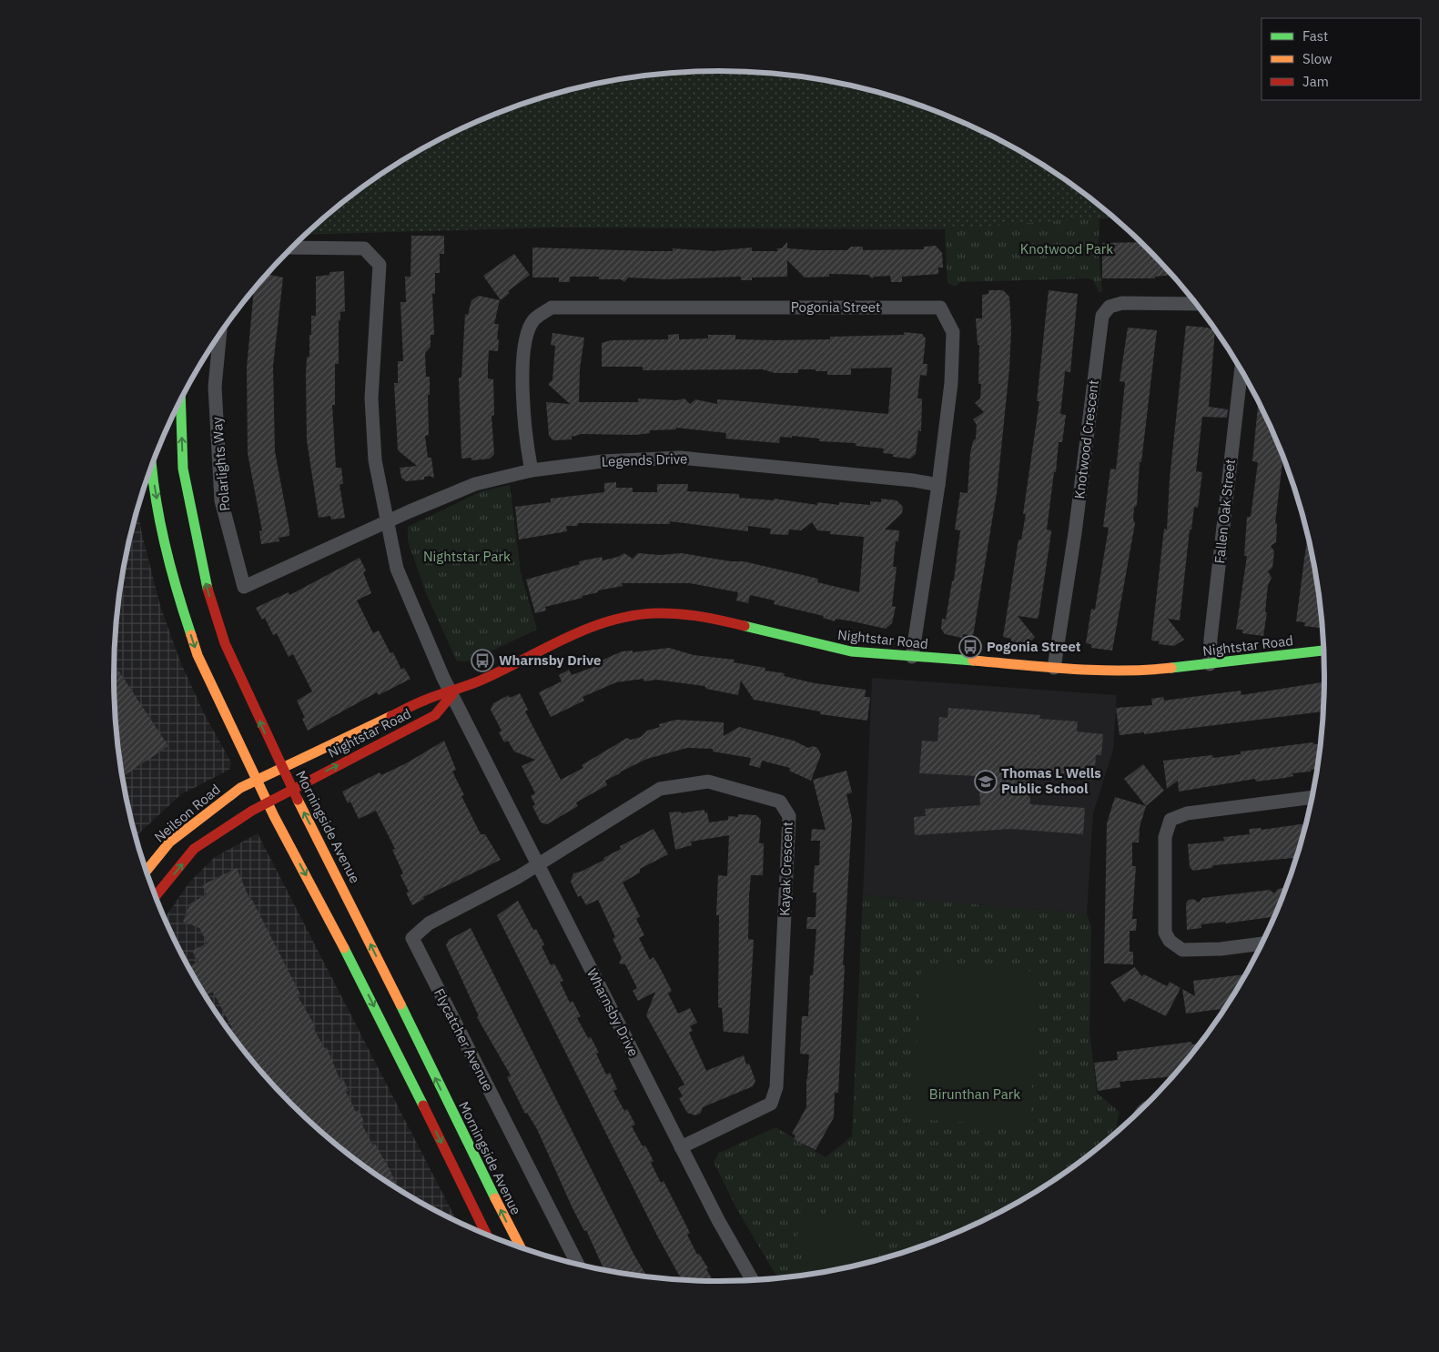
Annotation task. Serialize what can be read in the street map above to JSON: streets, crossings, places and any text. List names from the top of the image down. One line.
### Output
{"streets":{"main road":["Nightstar Road","Neilson Road","Morningside Avenue"],"street":["Pogonia Street","Knotwood Crescent","Legends Drive","Polarlights Way","Fallen Oak Street","Kayak Crescent","Wharnsby Drive","Flycatcher Avenue"]},"crossings":[["Pogonia Street","Legends Drive"],["Pogonia Street","Nightstar Road"],["Knotwood Crescent","Nightstar Road"],["Legends Drive","Polarlights Way"],["Legends Drive","Wharnsby Drive"],["Polarlights Way","Wharnsby Drive"],["Fallen Oak Street","Nightstar Road"],["Nightstar Road","Neilson Road"],["Nightstar Road","Morningside Avenue"],["Nightstar Road","Wharnsby Drive"],["Neilson Road","Morningside Avenue"],["Kayak Crescent","Wharnsby Drive"],["Kayak Crescent","Flycatcher Avenue"],["Wharnsby Drive","Flycatcher Avenue"]],"parks":["Knotwood Park","Nightstar Park","Birunthan Park"],"places":{"bus stop":["Pogonia Street","Wharnsby Drive"],"school or university":["Thomas L Wells Public School"]},"legend":["Fast","Slow","Jam"]}
